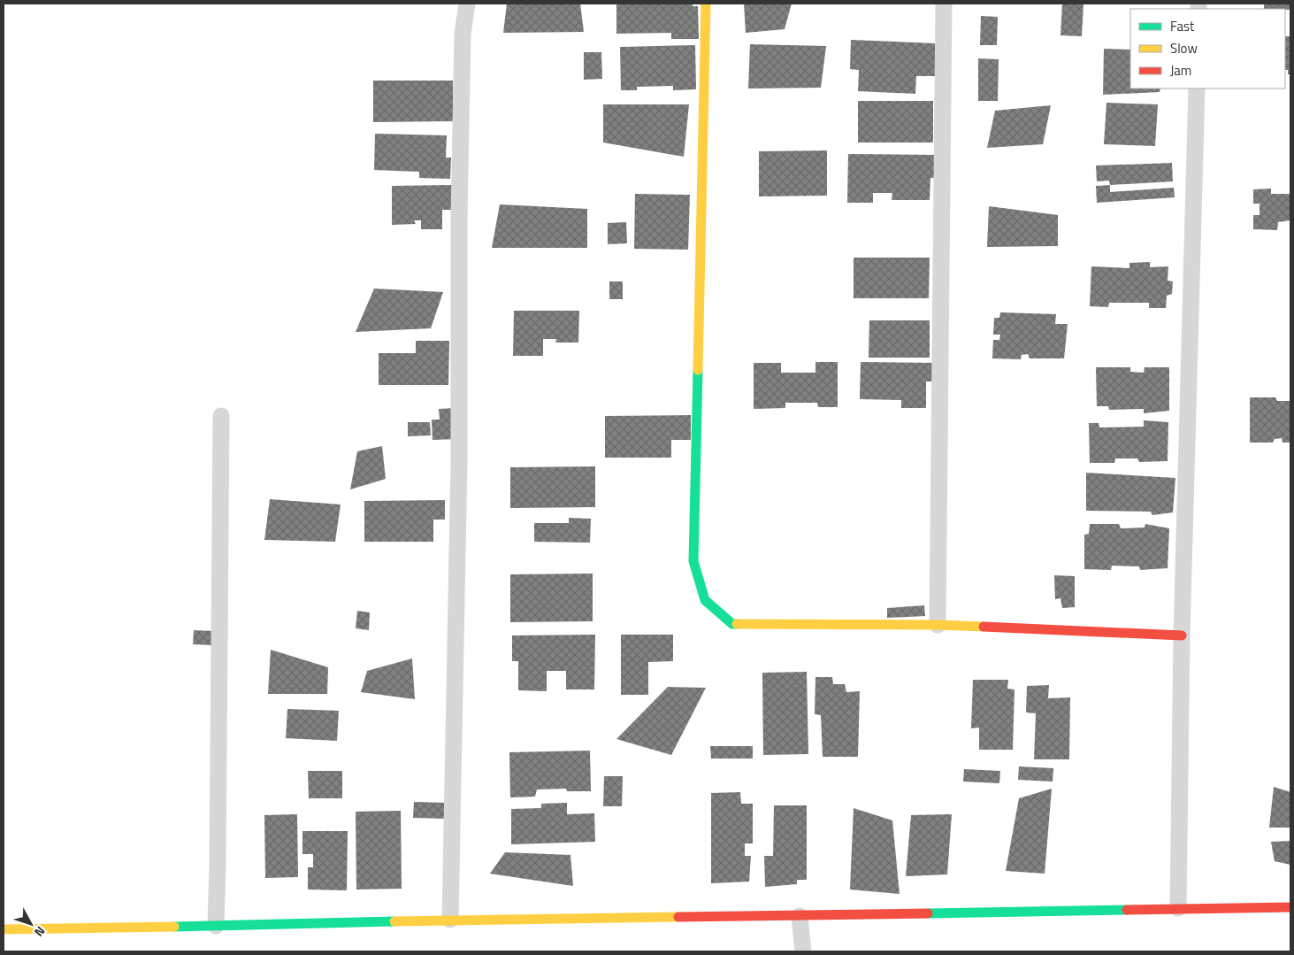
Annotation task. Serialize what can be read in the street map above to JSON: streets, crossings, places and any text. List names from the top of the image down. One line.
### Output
{"legend":["Fast","Slow","Jam"],"north":"bottom right"}
